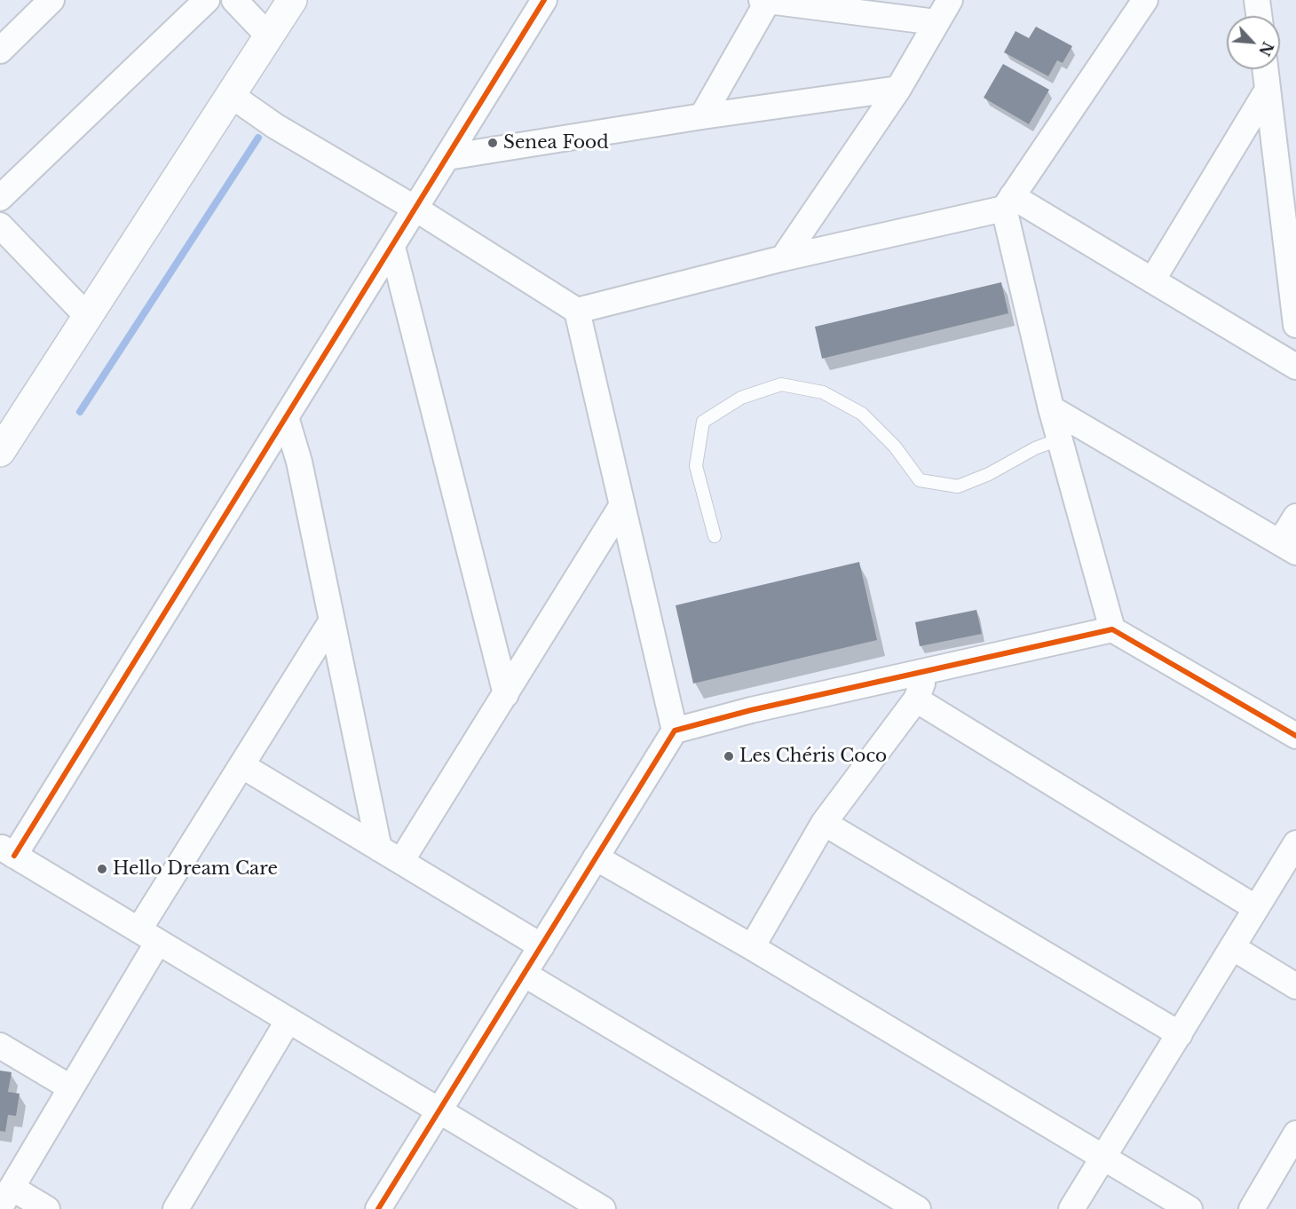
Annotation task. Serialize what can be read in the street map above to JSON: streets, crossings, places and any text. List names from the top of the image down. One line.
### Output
{"places":["Senea Food","Les Chéris Coco","Hello Dream Care"],"north":"bottom right"}
